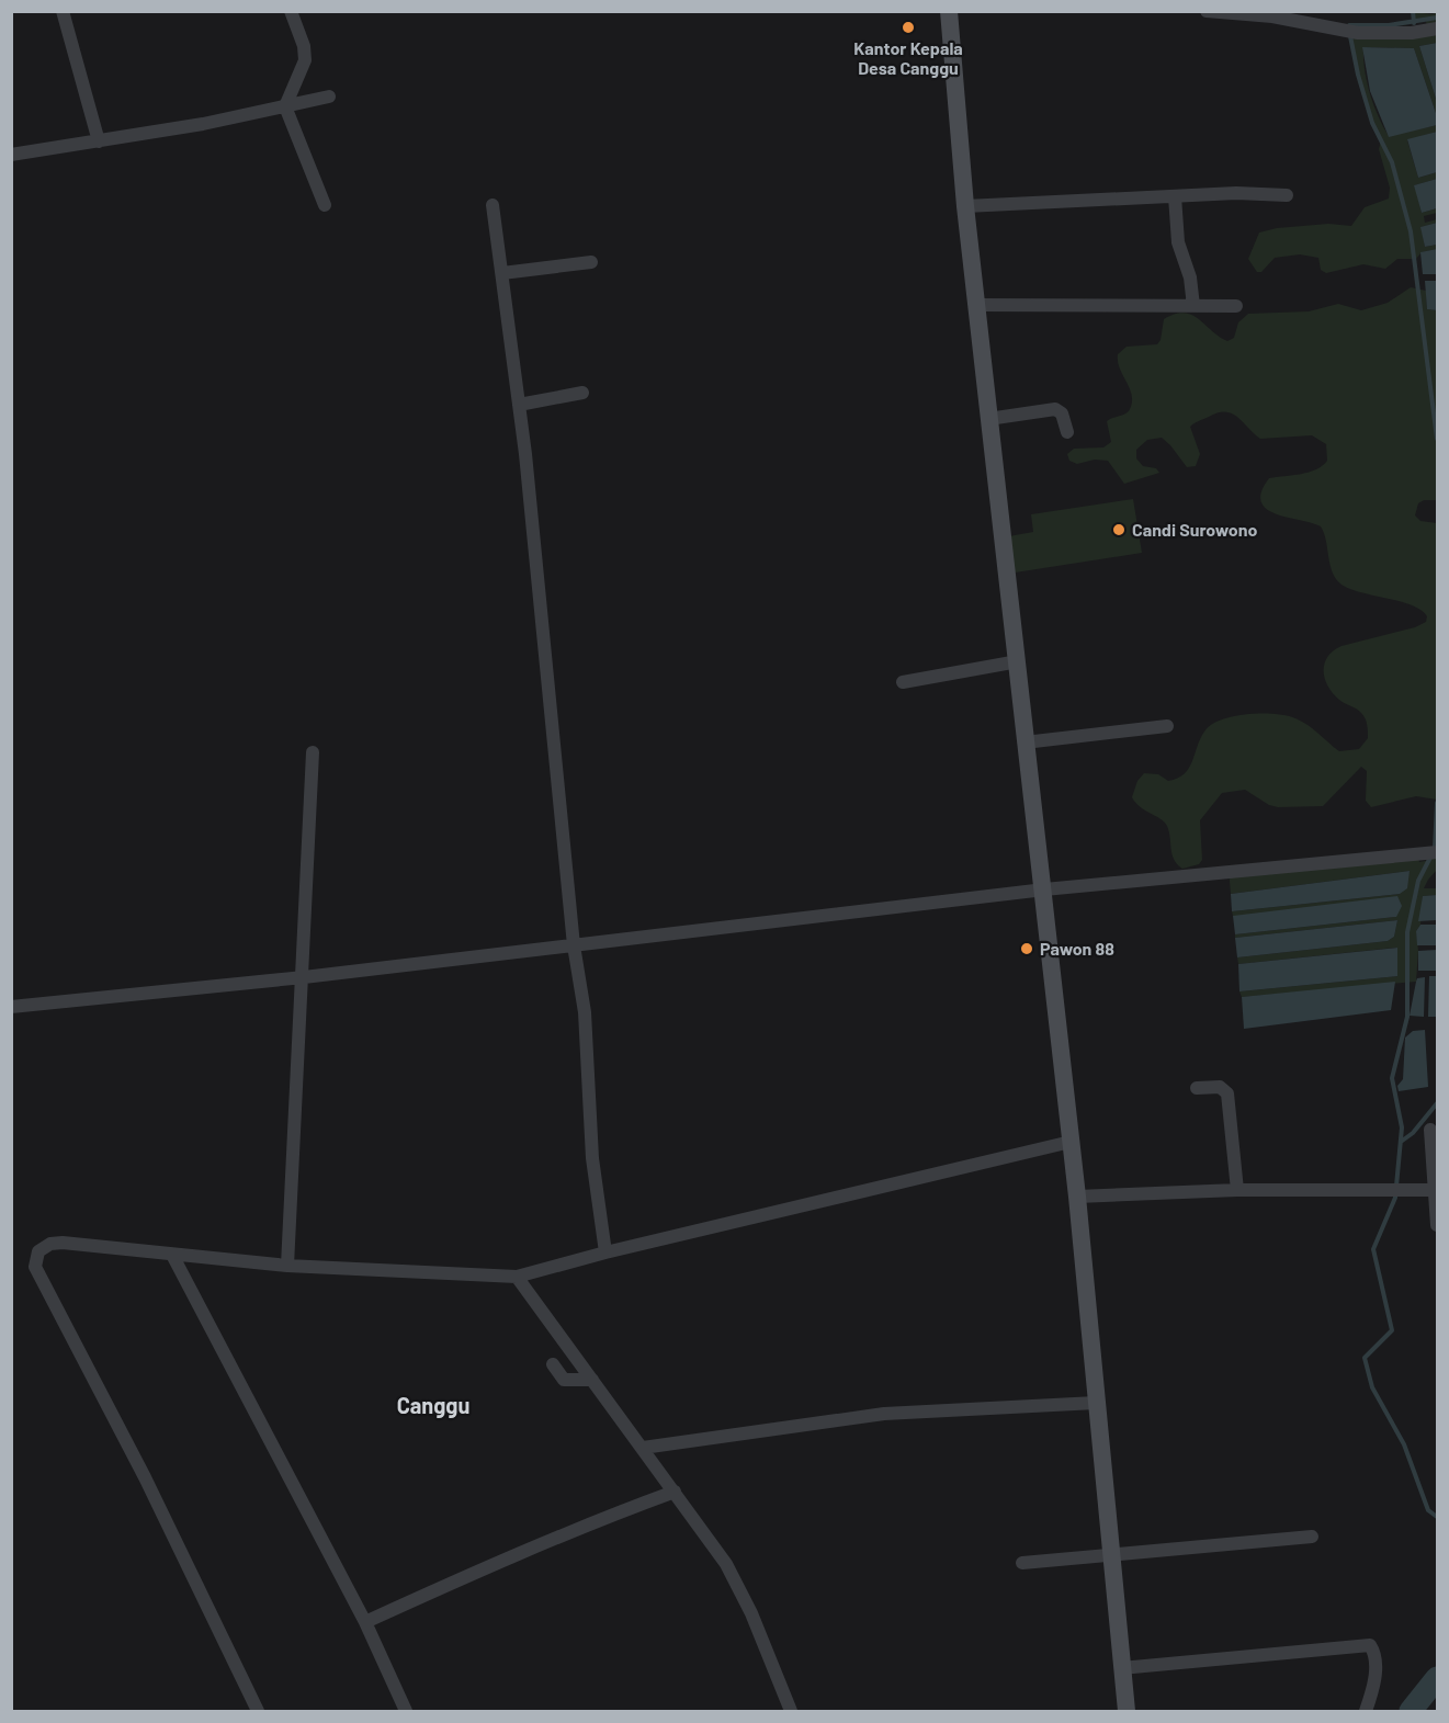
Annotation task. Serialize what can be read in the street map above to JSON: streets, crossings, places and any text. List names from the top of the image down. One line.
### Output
{"districts":["Canggu"],"places":["Kantor Kepala Desa Canggu","Candi Surowono","Pawon 88"]}
